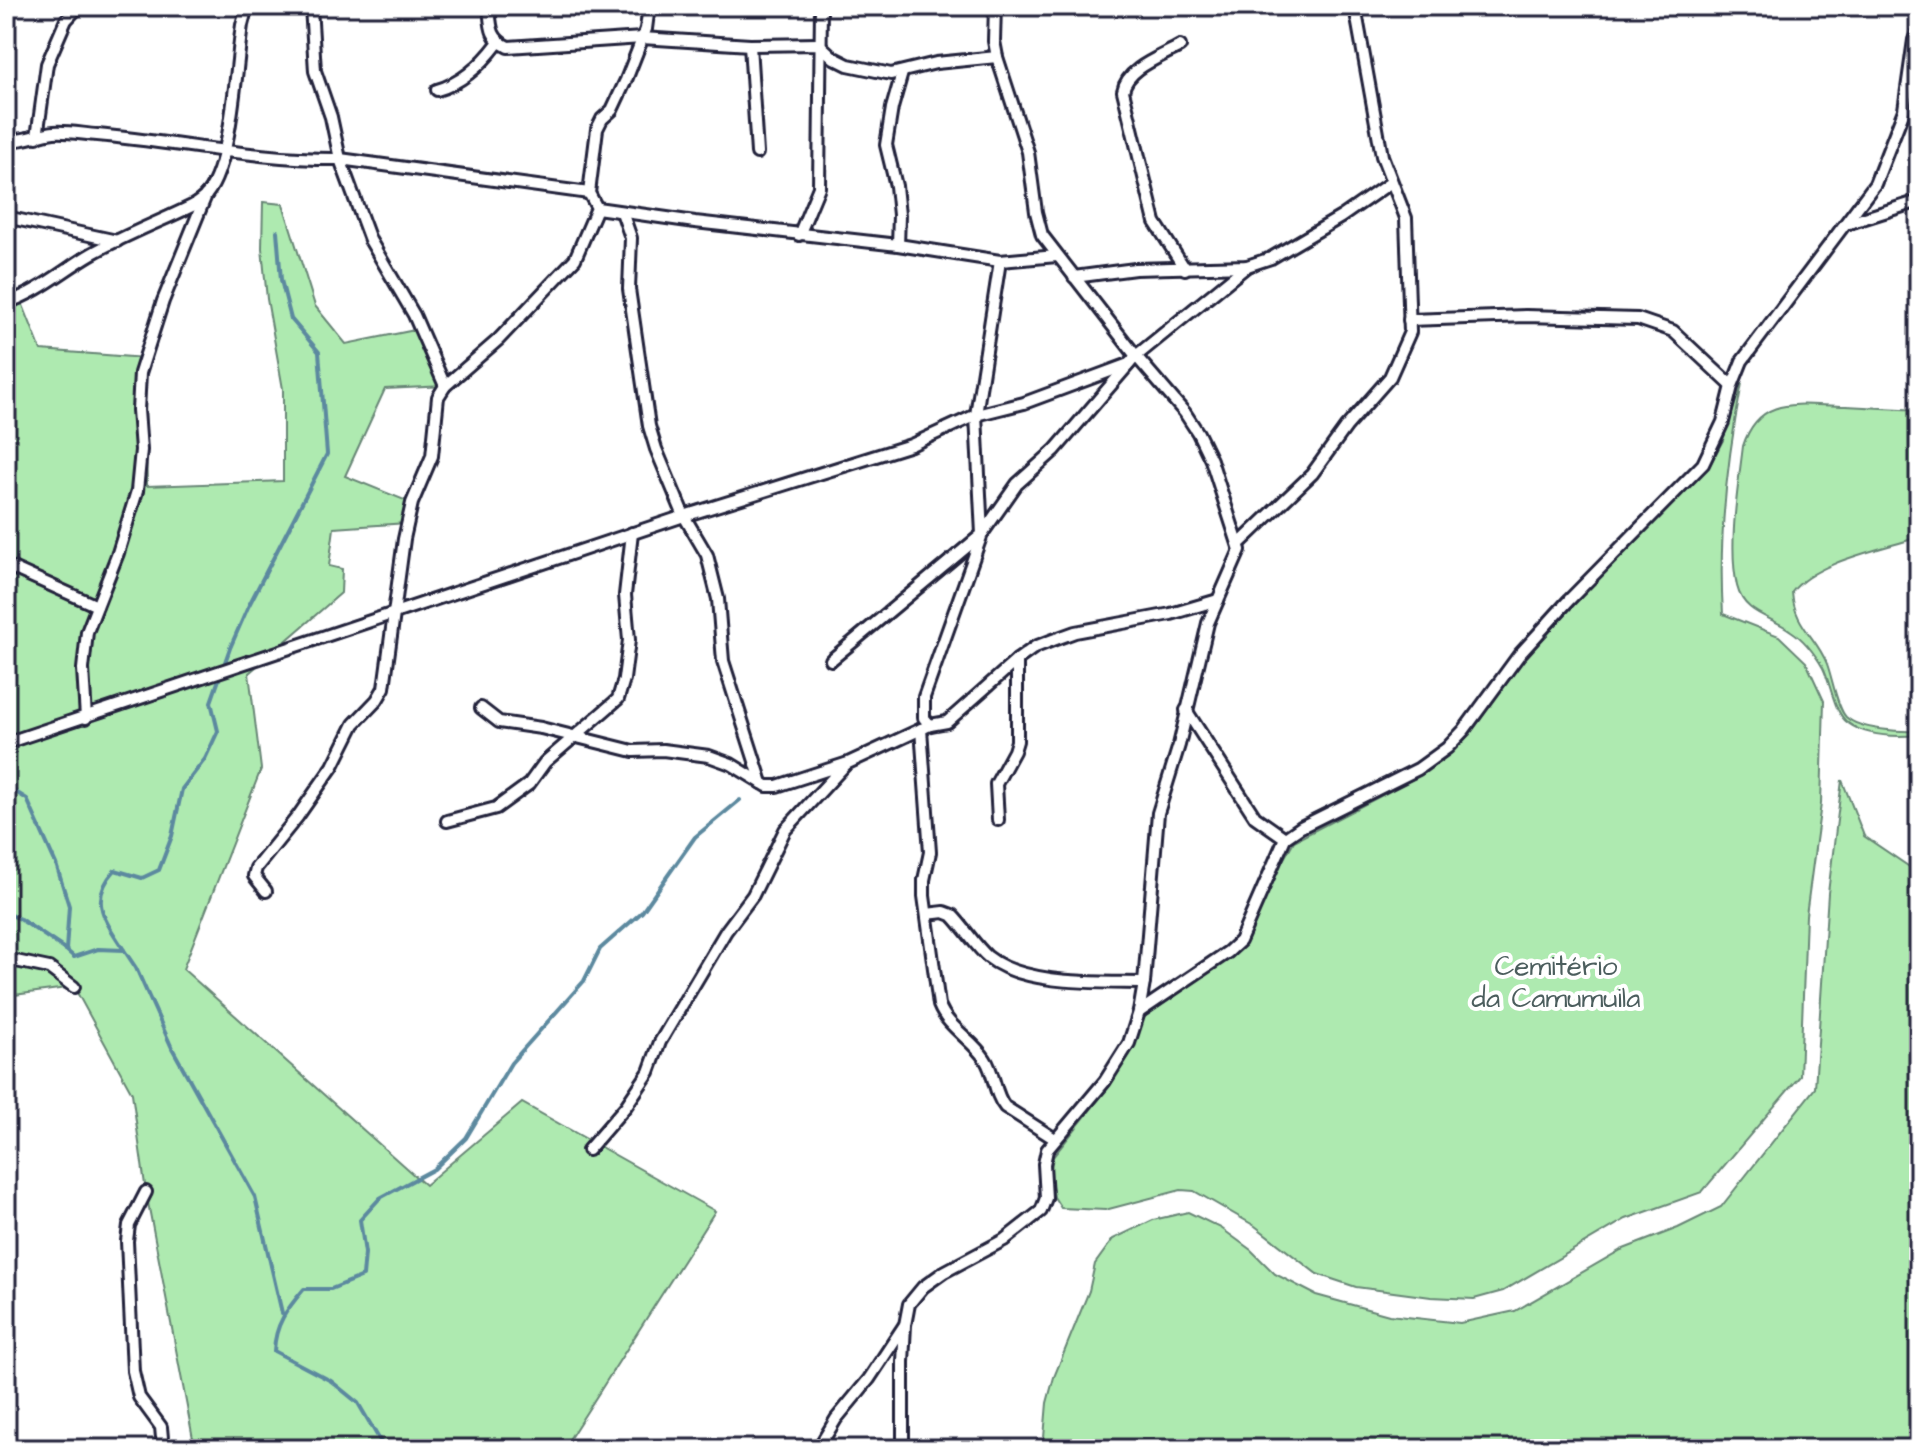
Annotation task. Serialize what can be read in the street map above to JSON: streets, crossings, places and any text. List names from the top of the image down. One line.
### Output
{"parks":["Cemitério da Camumuila"]}
